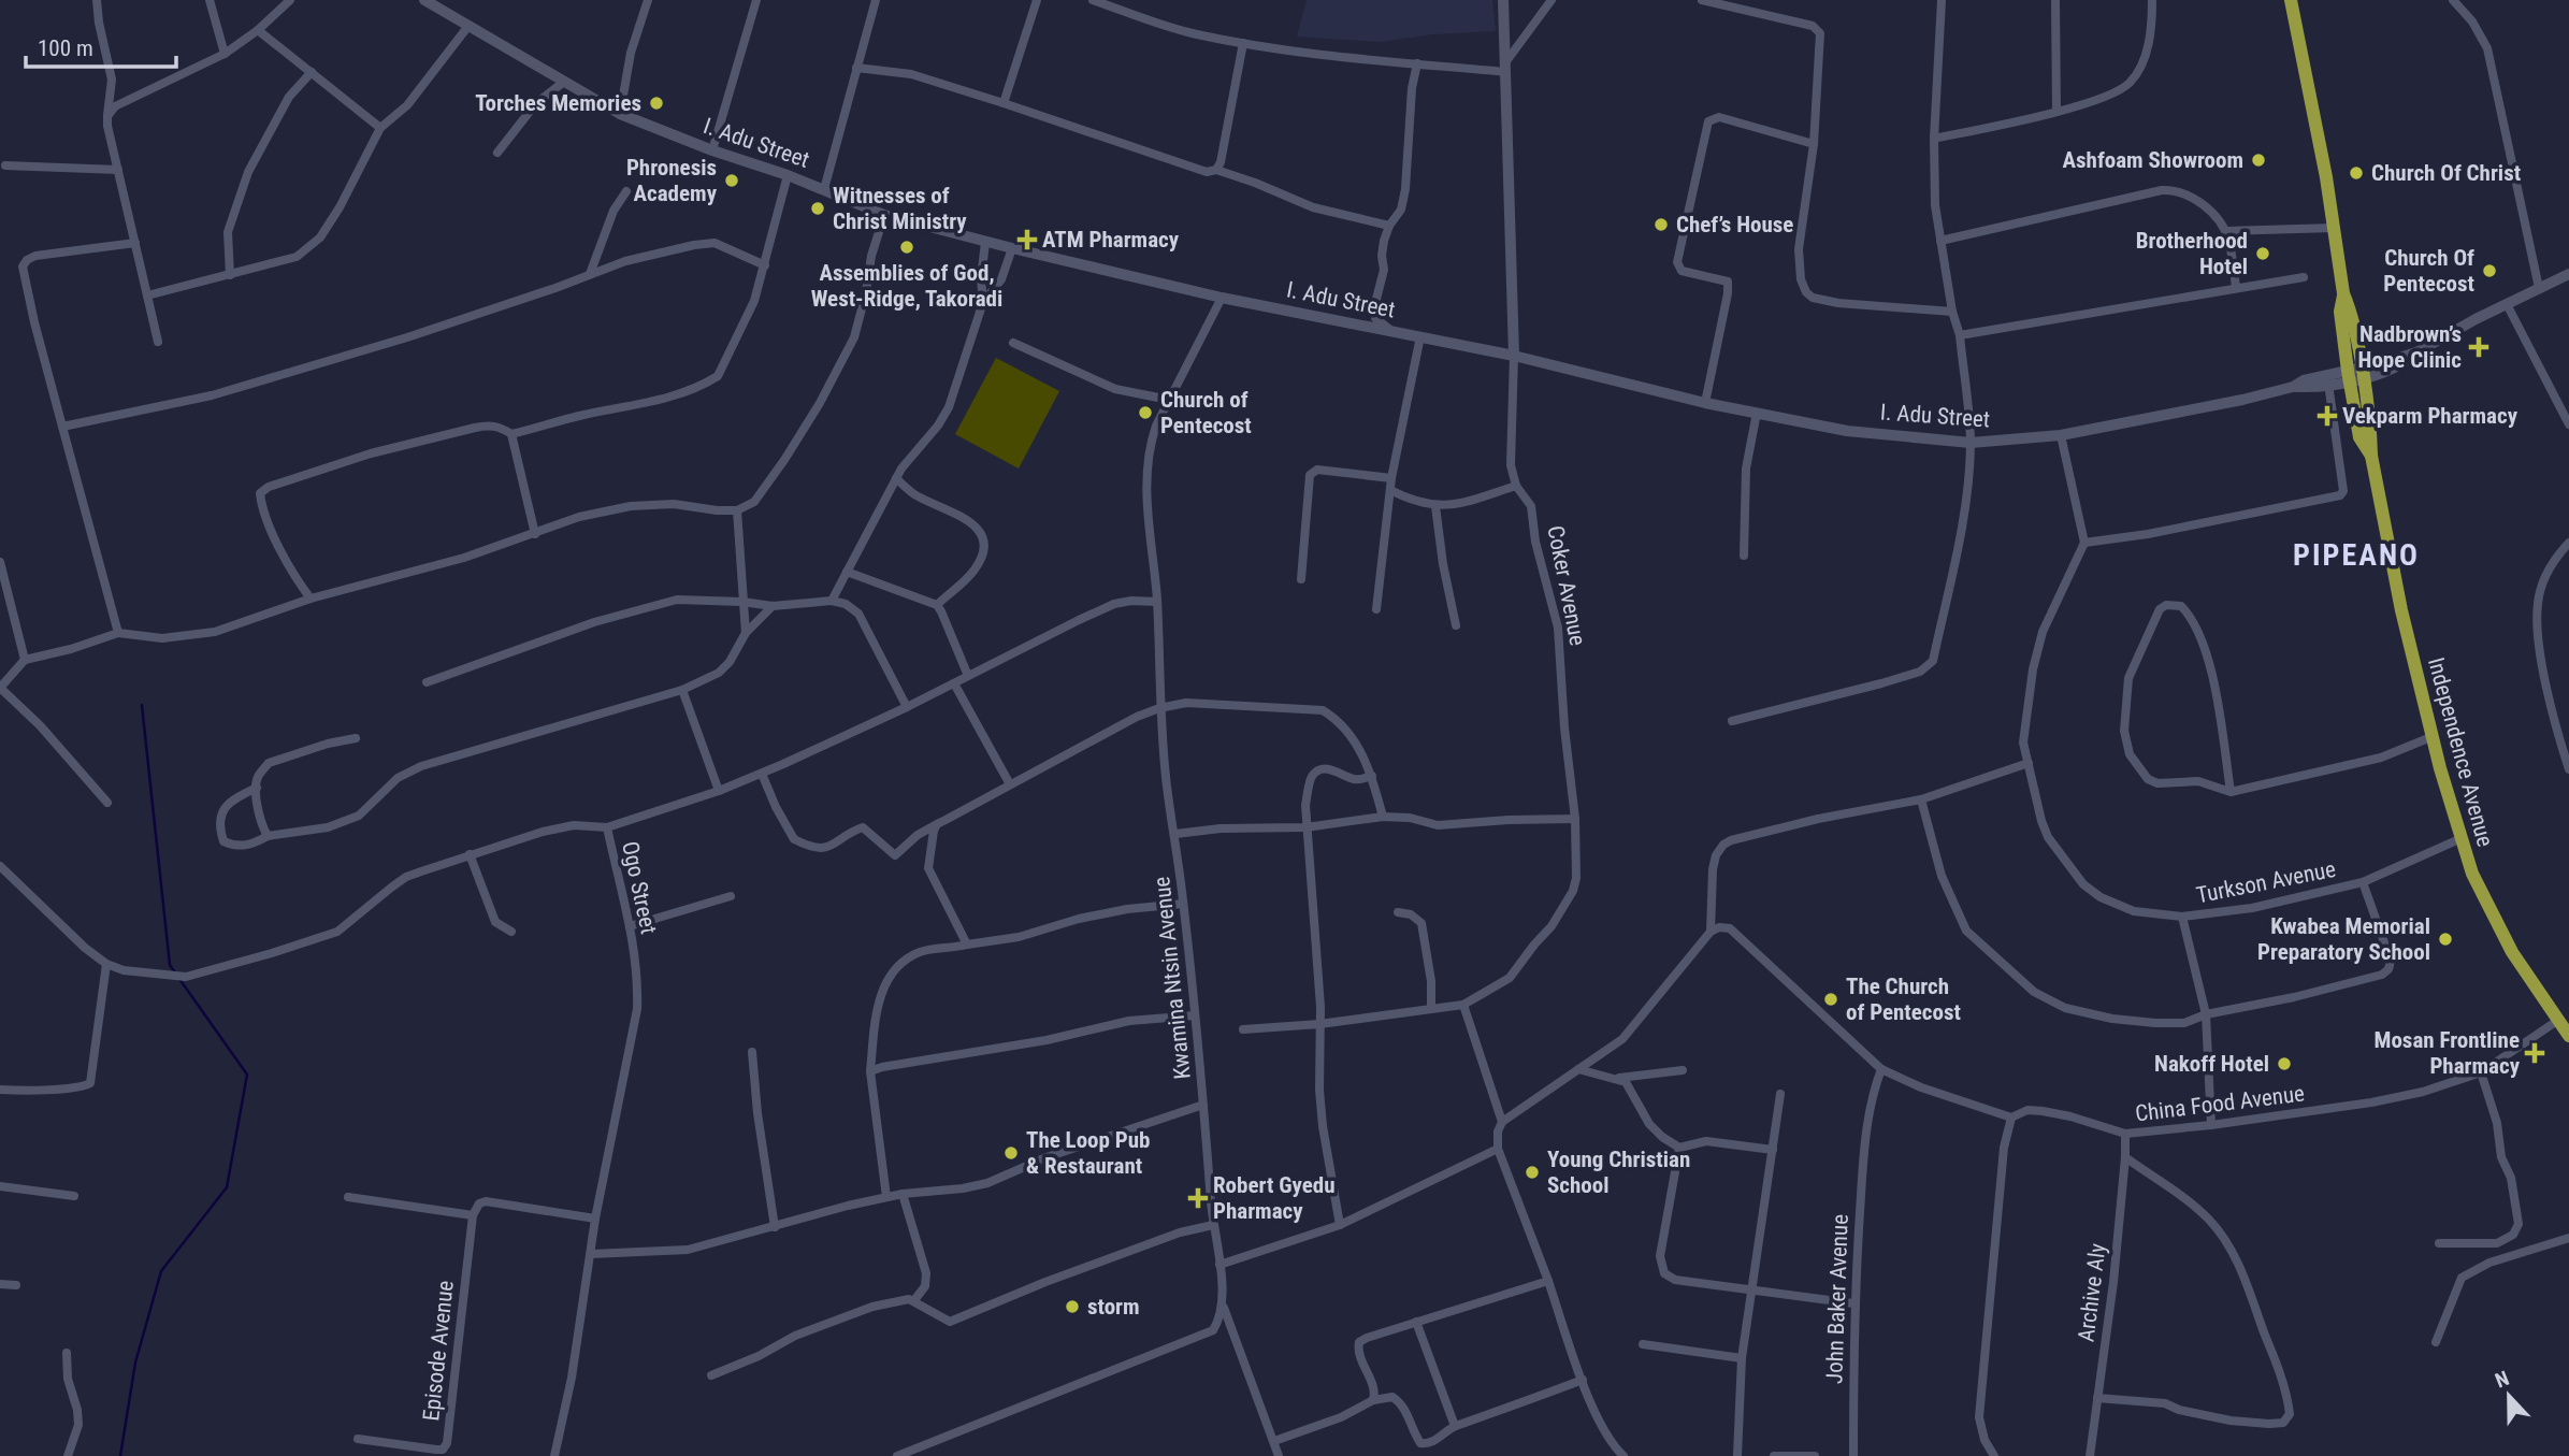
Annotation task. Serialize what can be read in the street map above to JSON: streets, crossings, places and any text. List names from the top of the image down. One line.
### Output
{"streets":{"highway":["Independence Avenue"],"street":["I. Adu Street","Coker Avenue","Turkson Avenue","Ogo Street","Kwamina Ntsin Avenue","China Food Avenue","Archive Aly","John Baker Avenue","Episode Avenue"]},"crossings":[["I. Adu Street","Coker Avenue"],["I. Adu Street","Kwamina Ntsin Avenue"],["Independence Avenue","Turkson Avenue"],["Independence Avenue","China Food Avenue"],["Ogo Street","Kwamina Ntsin Avenue"],["China Food Avenue","Archive Aly"],["China Food Avenue","John Baker Avenue"]],"districts":["PIPEANO"],"places":{"other":["Torches Memories","Ashfoam Showroom","Church Of Christ","Phronesis Academy","Witnesses of Christ Ministry","Chef’s House","Assemblies of God, West-Ridge, Takoradi","Brotherhood Hotel","Church Of Pentecost","Church of Pentecost","Kwabea Memorial Preparatory School","The Church of Pentecost","Nakoff Hotel","The Loop Pub & Restaurant","Young Christian School","storm"],"health":["ATM Pharmacy","Nadbrown’s Hope Clinic","Vekparm Pharmacy","Mosan Frontline Pharmacy","Robert Gyedu Pharmacy"]},"scale_bar":"100 m","north":"top"}
